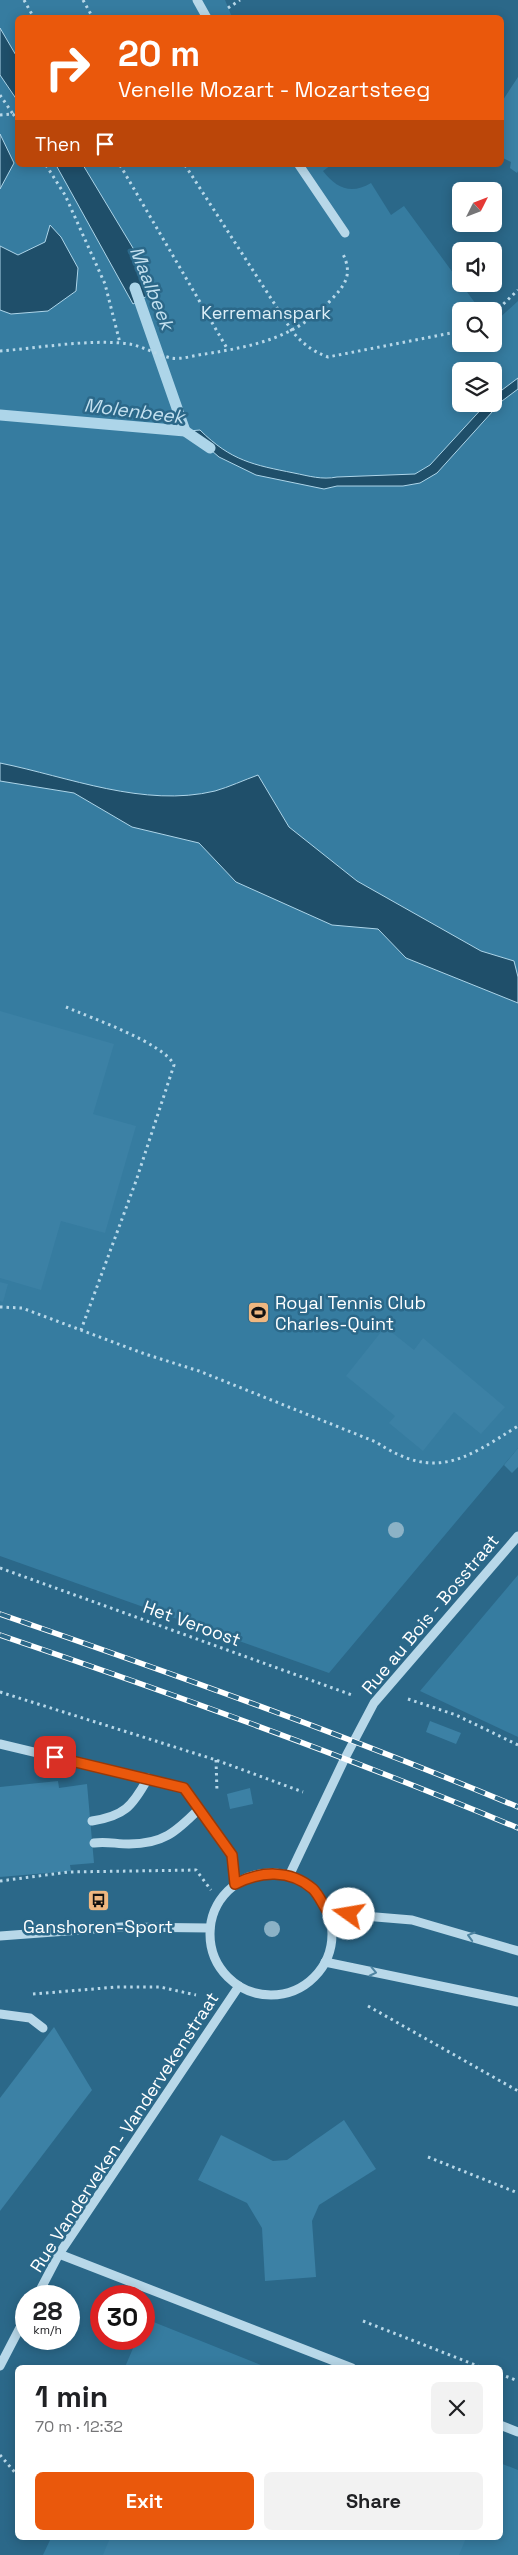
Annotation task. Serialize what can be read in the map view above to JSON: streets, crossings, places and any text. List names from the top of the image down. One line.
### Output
{"streets":{"street":["Rue au Bois - Bosstraat","Rue Vanderveken - Vandervekenstraat"],"path":["Het Veroost"]},"crossings":[["Rue au Bois - Bosstraat","Het Veroost"],["Rue au Bois - Bosstraat","Rue Vanderveken - Vandervekenstraat"]],"water":["Maalbeek","Molenbeek"],"parks":["Kerremanspark"],"places":{"sports":["Royal Tennis Club Charles-Quint"],"bus stop":["Ganshoren-Sport"]},"north":"top right","page":{"turn":["20 m","Venelle Mozart - Mozartsteeg"],"then":"Then","speed":"28 km/h","limit":"30","heading":["1 min","70 m · 12:32"],"buttons":["Exit","Share"]}}
